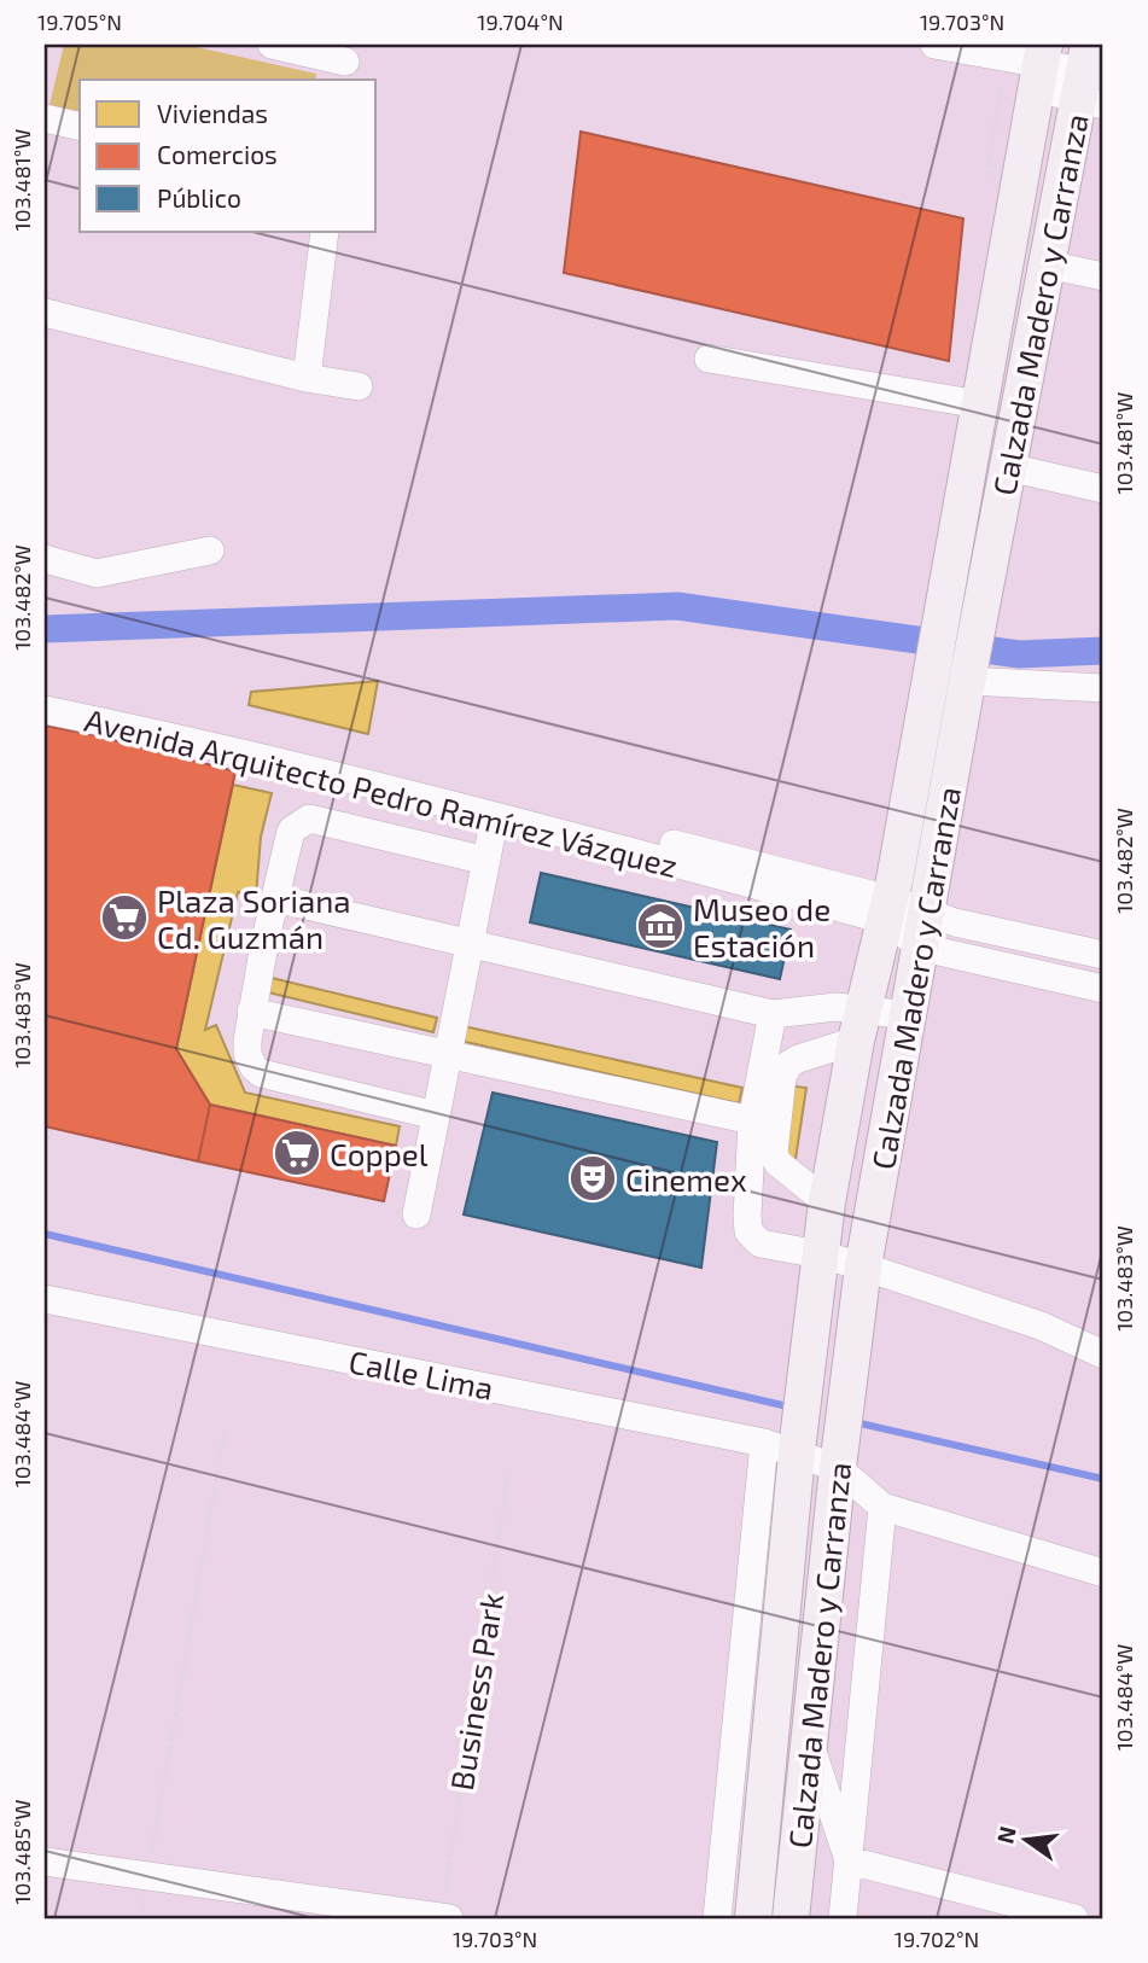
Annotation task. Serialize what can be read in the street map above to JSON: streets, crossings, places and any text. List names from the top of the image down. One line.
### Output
{"streets":{"main road":["Calzada Madero y Carranza"],"street":["Avenida Arquitecto Pedro Ramírez Vázquez","Calle Lima"],"path":["Business Park"]},"crossings":[["Calzada Madero y Carranza","Avenida Arquitecto Pedro Ramírez Vázquez"],["Calzada Madero y Carranza","Calle Lima"]],"places":{"supermarket":["Plaza Soriana Cd. Guzmán","Coppel"],"museum":["Museo de Estación"],"theatre":["Cinemex"]},"legend":["Viviendas","Comercios","Público"],"north":"left","coordinates":["19.705°N","19.704°N","19.703°N","103.481°W","103.482°W","103.483°W","103.484°W","103.485°W","19.702°N"]}
